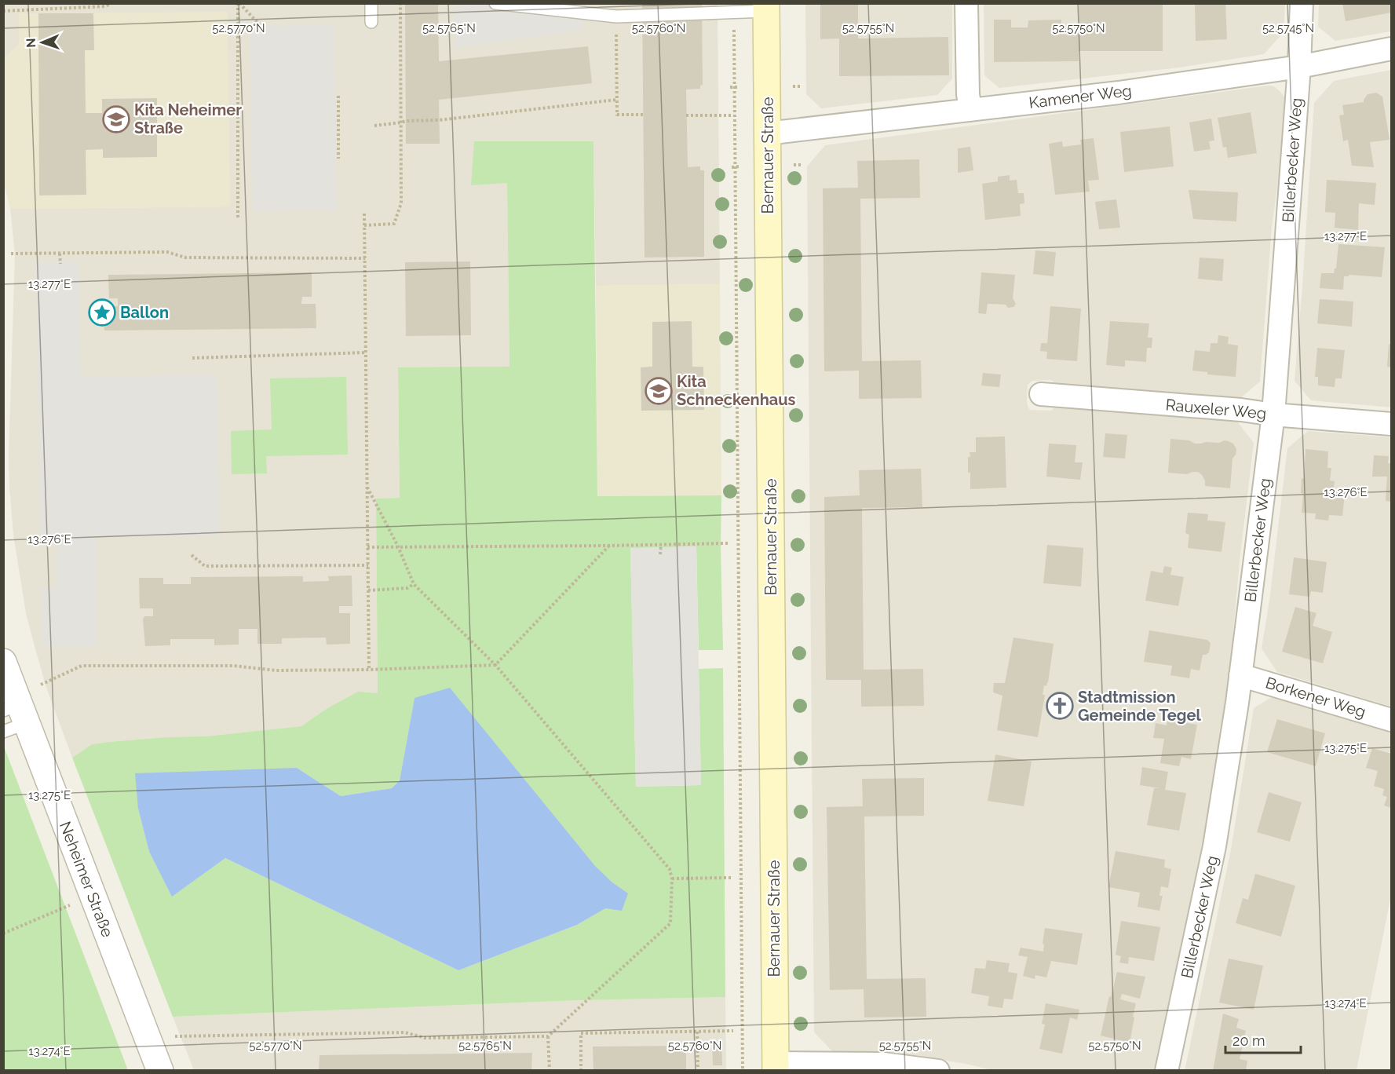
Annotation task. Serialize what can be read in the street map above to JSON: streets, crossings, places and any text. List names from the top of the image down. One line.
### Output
{"streets":{"main road":["Bernauer Straße"],"street":["Kamener Weg","Billerbecker Weg","Rauxeler Weg","Borkener Weg","Neheimer Straße"]},"crossings":[["Kamener Weg","Bernauer Straße"],["Kamener Weg","Billerbecker Weg"],["Billerbecker Weg","Rauxeler Weg"],["Billerbecker Weg","Borkener Weg"]],"places":{"school or university":["Kita Neheimer Straße","Kita Schneckenhaus"],"place":["Ballon"],"church":["Stadtmission Gemeinde Tegel"]},"scale_bar":"20 m","north":"left","coordinates":["52.5770°N","52.5765°N","52.5760°N","52.5755°N","52.5750°N","52.5745°N","13.277°E","13.276°E","13.275°E","13.274°E"]}
